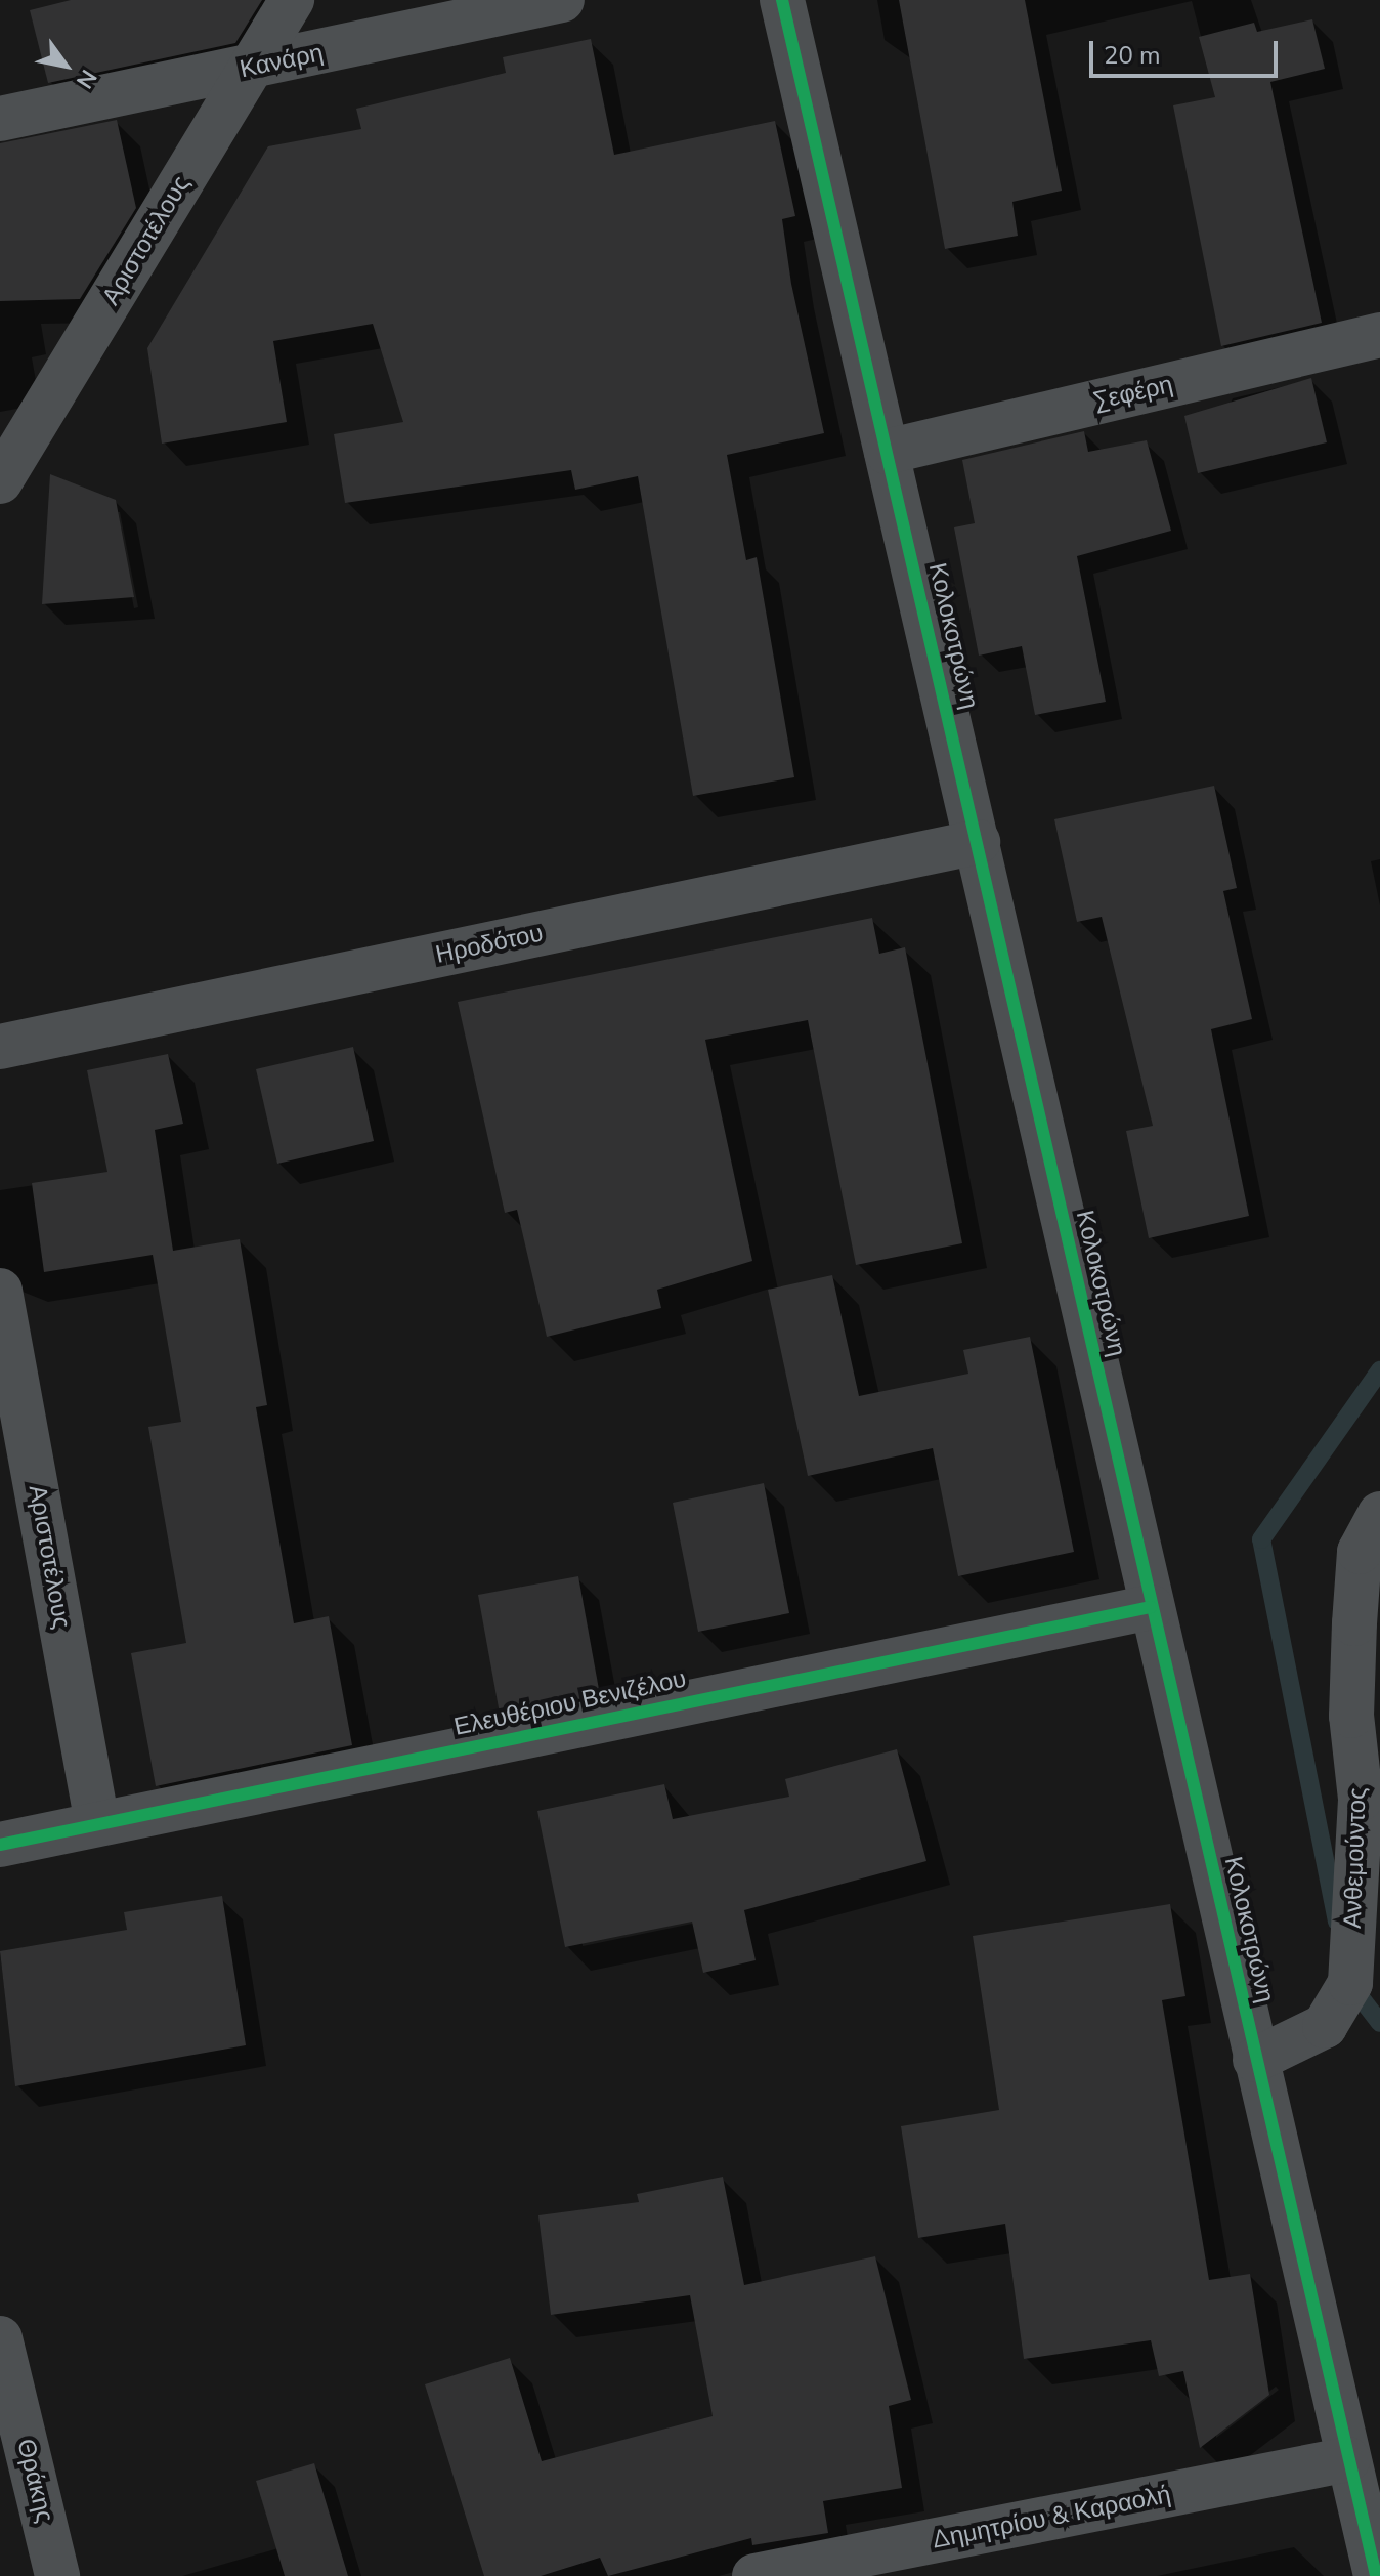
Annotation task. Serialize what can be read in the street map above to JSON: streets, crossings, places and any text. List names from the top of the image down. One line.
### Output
{"streets":{"street":["Κανάρη","Αριστοτέλους","Σεφέρη","Κολοκοτρώνη","Ηροδότου","Ελευθέριου Βενιζέλου","Ανθεμούντος","Θράκης","Δημητρίου & Καραολή"]},"crossings":[["Κανάρη","Αριστοτέλους"],["Αριστοτέλους","Ελευθέριου Βενιζέλου"],["Σεφέρη","Κολοκοτρώνη"],["Κολοκοτρώνη","Ηροδότου"],["Κολοκοτρώνη","Ελευθέριου Βενιζέλου"],["Κολοκοτρώνη","Ανθεμούντος"],["Κολοκοτρώνη","Δημητρίου & Καραολή"]],"scale_bar":"20 m","north":"bottom right"}
